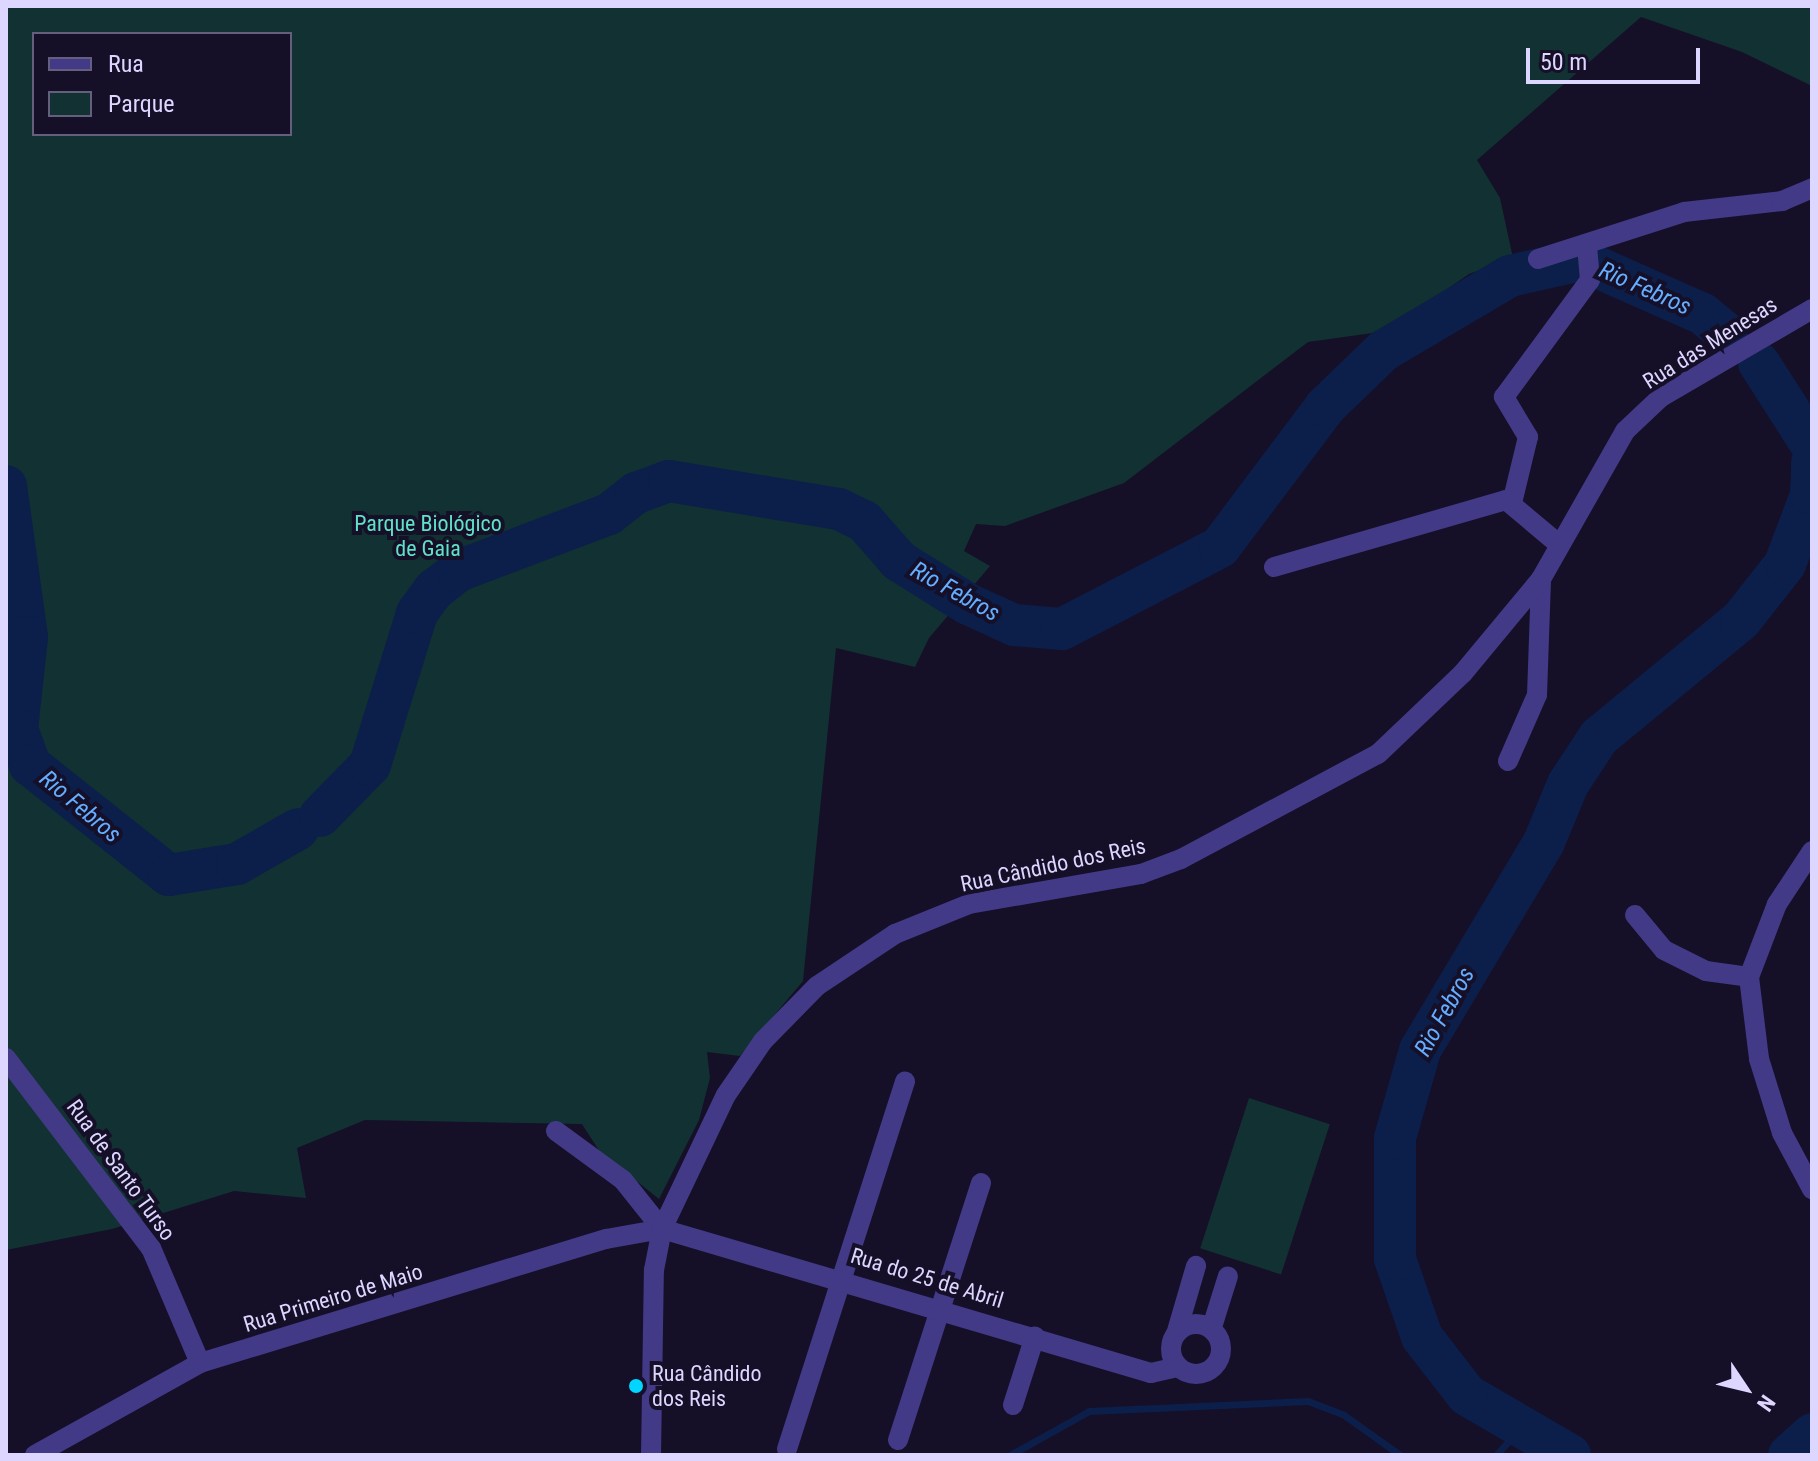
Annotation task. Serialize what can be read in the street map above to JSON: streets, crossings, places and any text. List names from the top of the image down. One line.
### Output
{"streets":{"street":["Rua das Menesas","Rua Cândido dos Reis","Rua de Santo Turso","Rua do 25 de Abril","Rua Primeiro de Maio"]},"crossings":[["Rua das Menesas","Rua Cândido dos Reis"],["Rua Cândido dos Reis","Rua do 25 de Abril"],["Rua Cândido dos Reis","Rua Primeiro de Maio"],["Rua de Santo Turso","Rua Primeiro de Maio"],["Rua do 25 de Abril","Rua Primeiro de Maio"]],"water":["Rio Febros"],"parks":["Parque Biológico de Gaia"],"places":["Rua Cândido dos Reis"],"legend":["Rua","Parque"],"scale_bar":"50 m","north":"bottom right"}
